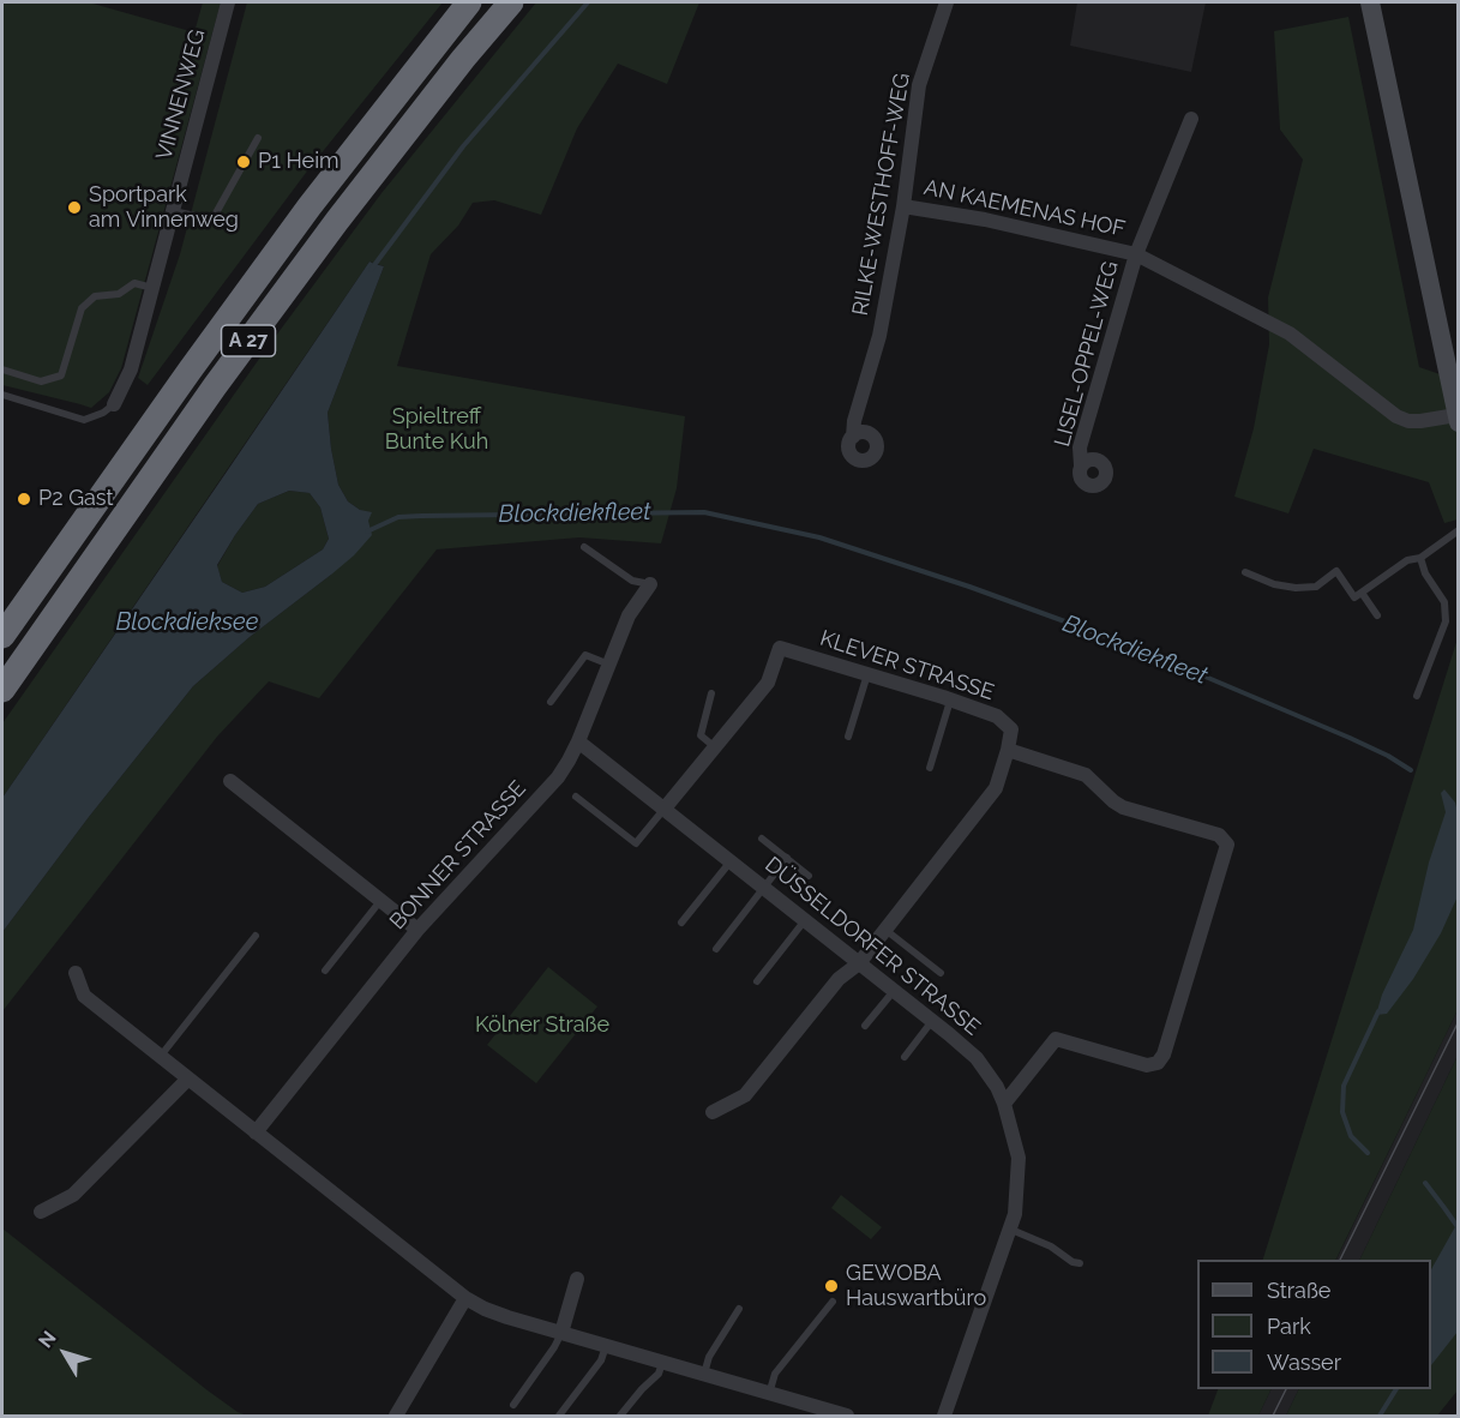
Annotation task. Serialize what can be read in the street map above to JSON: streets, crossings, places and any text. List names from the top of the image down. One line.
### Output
{"streets":{"highway":["A 27"],"street":["VINNENWEG","RILKE-WESTHOFF-WEG","AN KAEMENAS HOF","LISEL-OPPEL-WEG","KLEVER STRASSE","BONNER STRASSE","DÜSSELDORFER STRASSE"]},"crossings":[["RILKE-WESTHOFF-WEG","AN KAEMENAS HOF"],["AN KAEMENAS HOF","LISEL-OPPEL-WEG"],["BONNER STRASSE","DÜSSELDORFER STRASSE"]],"water":["Blockdiekfleet","Blockdieksee"],"parks":["Spieltreff Bunte Kuh","Kölner Straße"],"places":["P1 Heim","Sportpark am Vinnenweg","P2 Gast","GEWOBA Hauswartbüro"],"legend":["Straße","Park","Wasser"],"north":"top left"}
